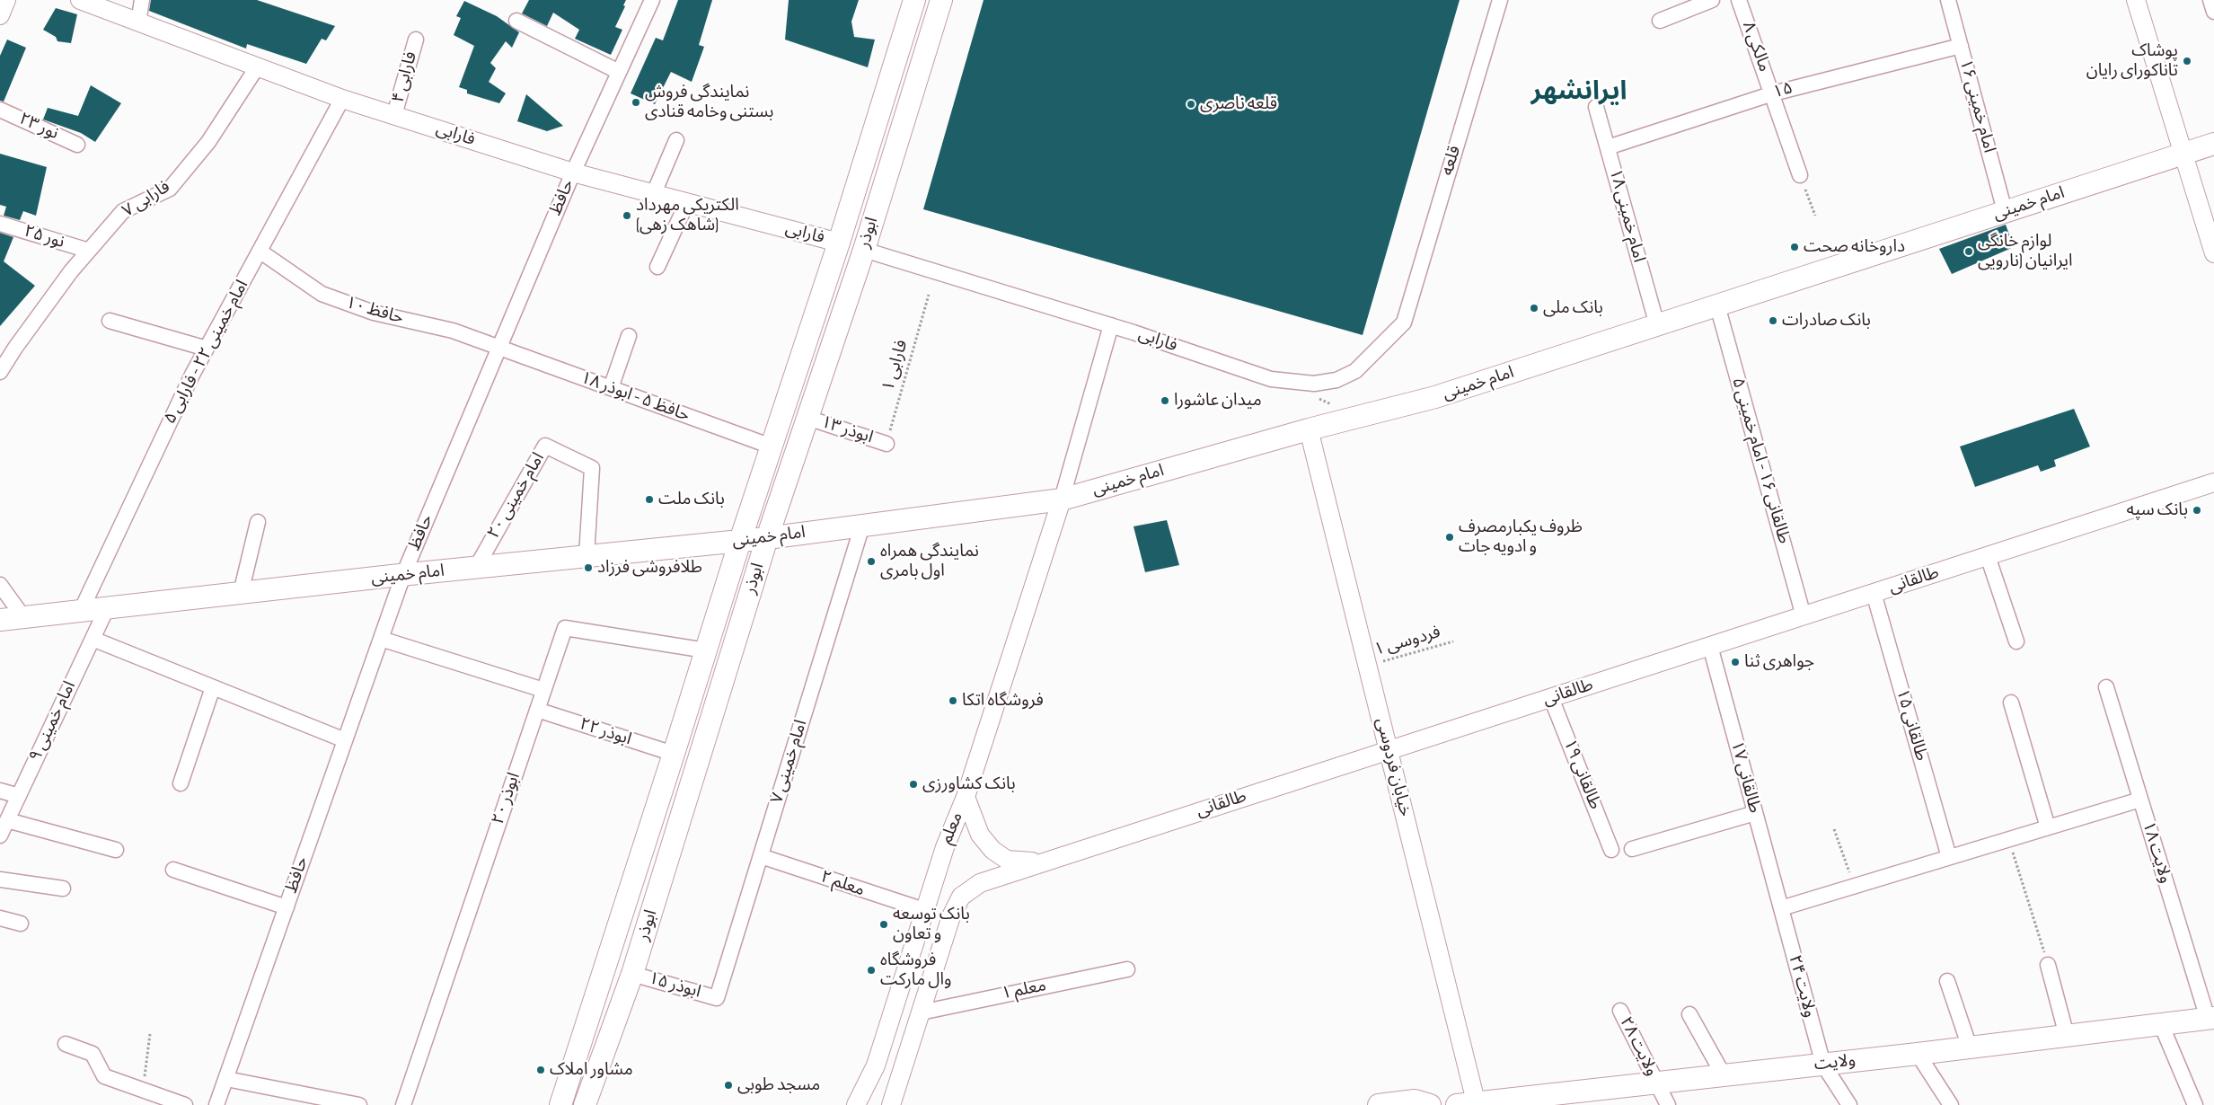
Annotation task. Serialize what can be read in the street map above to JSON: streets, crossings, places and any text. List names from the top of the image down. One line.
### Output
{"streets":{"main road":["امام خمینی","ابوذر","ولایت"],"street":["مالکی ۸","فارابی ۴","۱۵","امام خمینی ۱۶","نور ۲۳","فارابی","قلعه","حافظ","فارابی ۷","امام خمینی ۱۸","نور ۲۵","حافظ ۱۰","امام خمینی ۲۲ - فارابی ۵","حافظ ۵ - ابوذر ۱۸","ابوذر ۱۳","طالقانی ۱۶ - امام خمینی ۵","امام خمینی ۲۰","طالقانی","امام خمینی ۹","طالقانی ۱۵","ابوذر ۲۲","امام خمینی ۷","خیابان فردوسی","طالقانی ۱۹","طالقانی ۱۷","ابوذر ۲۰","معلم","ولایت ۱۸","معلم ۲","ابوذر ۱۵","ولایت ۲۴","معلم ۱","ولایت ۲۸"],"path":["فارابی ۱","فردوسی ۱"]},"crossings":[["مالکی ۸","۱۵"],["فارابی ۴","فارابی"],["۱۵","امام خمینی ۱۶"],["۱۵","امام خمینی ۱۸"],["امام خمینی ۱۶","امام خمینی"],["فارابی","قلعه"],["فارابی","حافظ"],["فارابی","فارابی ۷"],["فارابی","ابوذر"],["فارابی","امام خمینی ۲۲ - فارابی ۵"],["حافظ","امام خمینی"],["حافظ","حافظ ۱۰"],["حافظ","حافظ ۵ - ابوذر ۱۸"],["فارابی ۷","نور ۲۵"],["امام خمینی","امام خمینی ۱۸"],["امام خمینی","ابوذر"],["امام خمینی","امام خمینی ۲۲ - فارابی ۵"],["امام خمینی","طالقانی ۱۶ - امام خمینی ۵"],["امام خمینی","امام خمینی ۲۰"],["امام خمینی","امام خمینی ۹"],["امام خمینی","امام خمینی ۷"],["امام خمینی","خیابان فردوسی"],["امام خمینی","معلم"],["ابوذر","حافظ ۵ - ابوذر ۱۸"],["ابوذر","ابوذر ۱۳"],["ابوذر","ابوذر ۲۲"],["ابوذر","ابوذر ۲۰"],["ابوذر","ابوذر ۱۵"],["حافظ ۱۰","امام خمینی ۲۲ - فارابی ۵"],["حافظ ۱۰","حافظ ۵ - ابوذر ۱۸"],["فارابی ۱","ابوذر ۱۳"],["طالقانی ۱۶ - امام خمینی ۵","طالقانی"],["طالقانی","طالقانی ۱۵"],["طالقانی","خیابان فردوسی"],["طالقانی","طالقانی ۱۹"],["طالقانی","طالقانی ۱۷"],["طالقانی","معلم ۱"],["فردوسی ۱","خیابان فردوسی"],["ابوذر ۲۲","ابوذر ۲۰"],["امام خمینی ۷","معلم ۲"],["امام خمینی ۷","ابوذر ۱۵"],["خیابان فردوسی","ولایت"],["طالقانی ۱۷","ولایت ۲۴"],["معلم","معلم ۲"],["ولایت ۱۸","ولایت"],["ولایت ۲۴","ولایت"],["ولایت ۲۸","ولایت"]],"districts":["ایرانشهر"],"places":["پوشاک تاناکورای رایان","نمایندگی فروش بستنی وخامه قنادی","قلعه ناصری","الکتریکی مهرداد (شاهک زهی)","داروخانه صحت","لوازم خانگی ایرانیان (نارویی","بانک ملی","بانک صادرات","میدان عاشورا","بانک ملت","بانک سپه","ظروف یکبارمصرف و ادویه جات","نمایندگی همراه اول بامری","طلافروشی فرزاد","جواهری ثنا","فروشگاه اتکا","بانک کشاورزی","بانک توسعه و تعاون","فروشگاه وال مارکت","مشاور املاک","مسجد طوبی"]}
